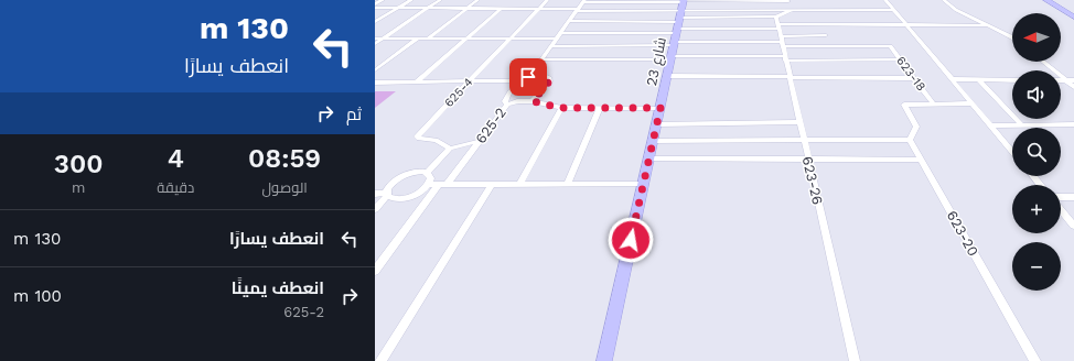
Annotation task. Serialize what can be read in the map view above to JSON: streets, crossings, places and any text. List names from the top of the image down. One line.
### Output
{"streets":{"street":["شارع 23","623-18","625-4","625-2","623-26","623-20"]},"north":"left","page":{"turn":["130 m","انعطف يسارًا"],"map_buttons":["+","−"],"then":"ثم","eta":["08:59","الوصول","4","دقيقة","300","m"],"list":[{"name":"انعطف يسارًا","value":"130 m"},{"name":"انعطف يمينًا","note":"625-2","value":"100 m"}]}}
